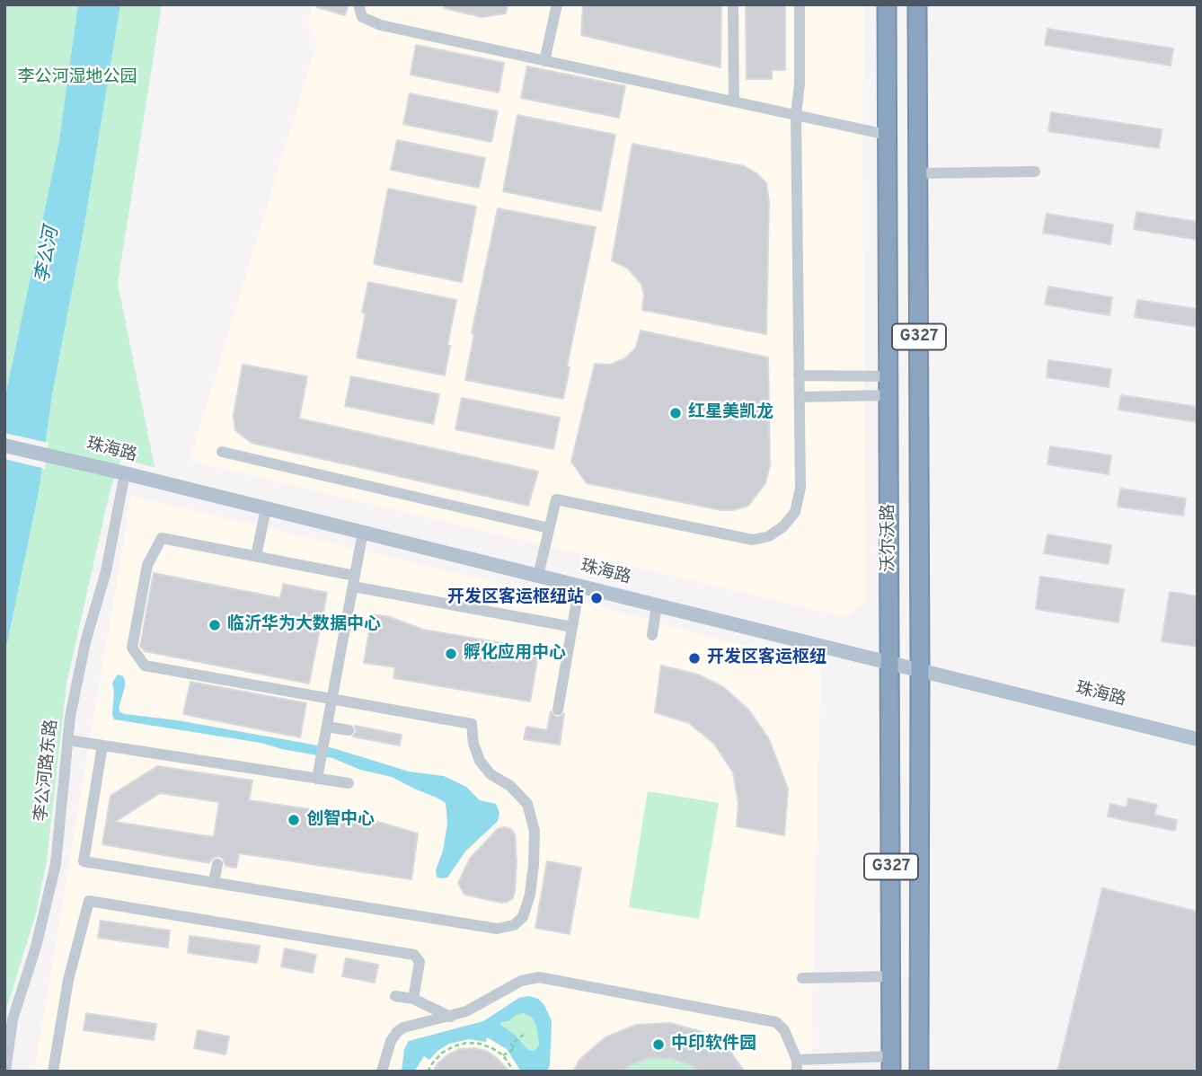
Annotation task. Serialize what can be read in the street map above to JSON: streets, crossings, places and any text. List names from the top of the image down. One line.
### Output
{"streets":{"highway":["G327","沃尔沃路"],"main road":["珠海路"],"street":["李公河路东路"]},"crossings":[["珠海路","沃尔沃路"],["珠海路","李公河路东路"]],"water":["李公河"],"parks":["李公河湿地公园"],"places":["红星美凯龙","开发区客运枢纽站","临沂华为大数据中心","孵化应用中心","开发区客运枢纽","创智中心","中印软件园"]}
